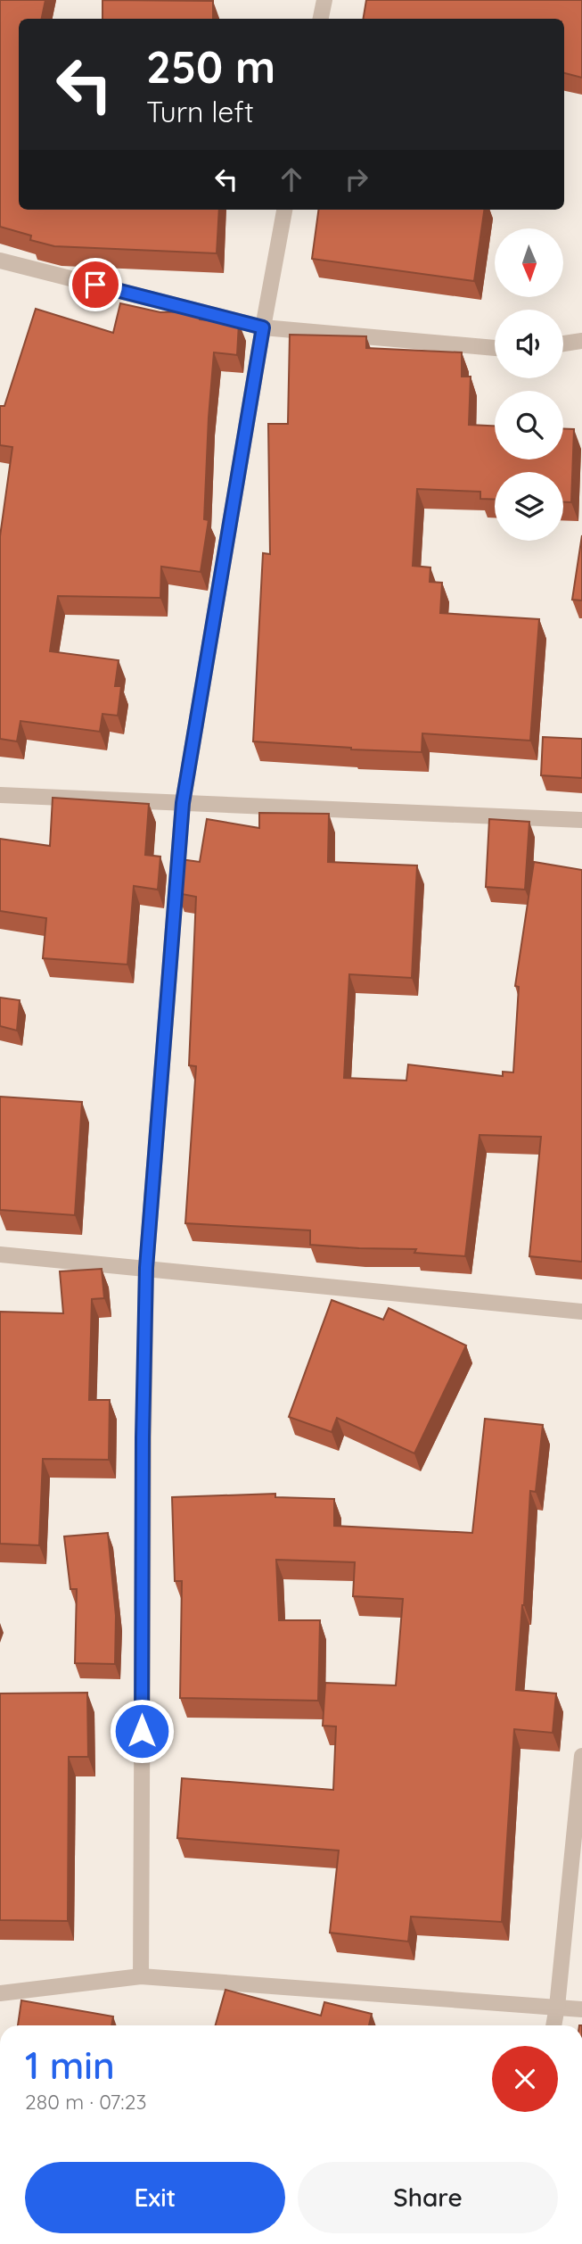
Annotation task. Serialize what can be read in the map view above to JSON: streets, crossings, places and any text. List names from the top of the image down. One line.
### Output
{"north":"bottom","page":{"turn":["250 m","Turn left"],"heading":["1 min","280 m · 07:23"],"buttons":["Exit","Share"]}}
